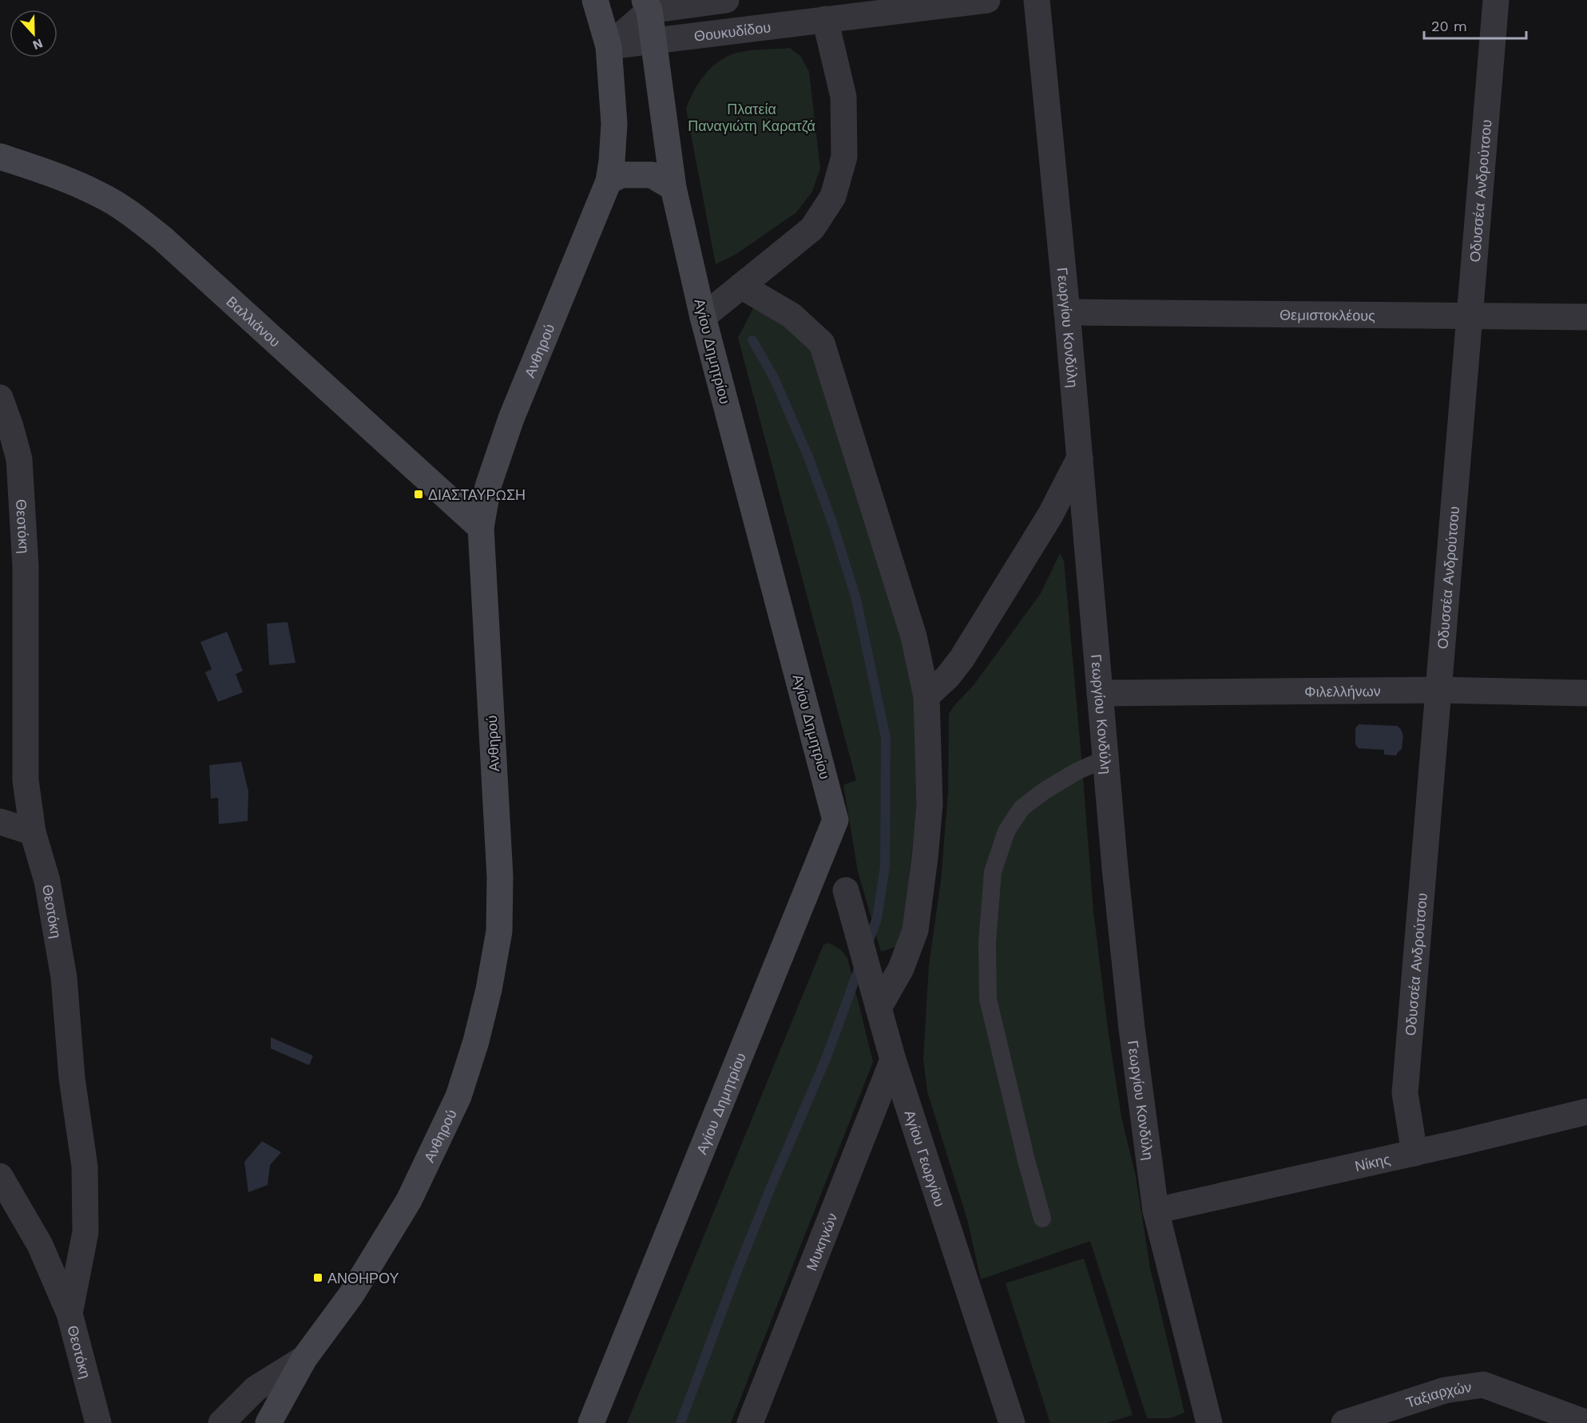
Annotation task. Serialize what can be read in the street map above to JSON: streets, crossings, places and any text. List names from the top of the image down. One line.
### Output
{"streets":{"street":["Θουκυδίδου","Οδυσσέα Ανδρούτσου","Θεμιστοκλέους","Βαλλιάνου","Γεωργίου Κονδύλη","Ανθηρού","Αγίου Δημητρίου","Θεοτόκη","Φιλελλήνων","Αγίου Γεωργίου","Νίκης","Μυκηνών","Ταξιαρχών"]},"crossings":[["Θουκυδίδου","Ανθηρού"],["Θουκυδίδου","Αγίου Δημητρίου"],["Οδυσσέα Ανδρούτσου","Θεμιστοκλέους"],["Οδυσσέα Ανδρούτσου","Φιλελλήνων"],["Οδυσσέα Ανδρούτσου","Νίκης"],["Θεμιστοκλέους","Γεωργίου Κονδύλη"],["Βαλλιάνου","Ανθηρού"],["Γεωργίου Κονδύλη","Φιλελλήνων"],["Γεωργίου Κονδύλη","Νίκης"],["Αγίου Γεωργίου","Μυκηνών"]],"parks":["Πλατεία Παναγιώτη Καρατζά"],"places":{"transit":["ΔΙΑΣΤΑΥΡΩΣΗ","ΑΝΘΗΡΟΥ"]},"scale_bar":"20 m","north":"bottom"}
